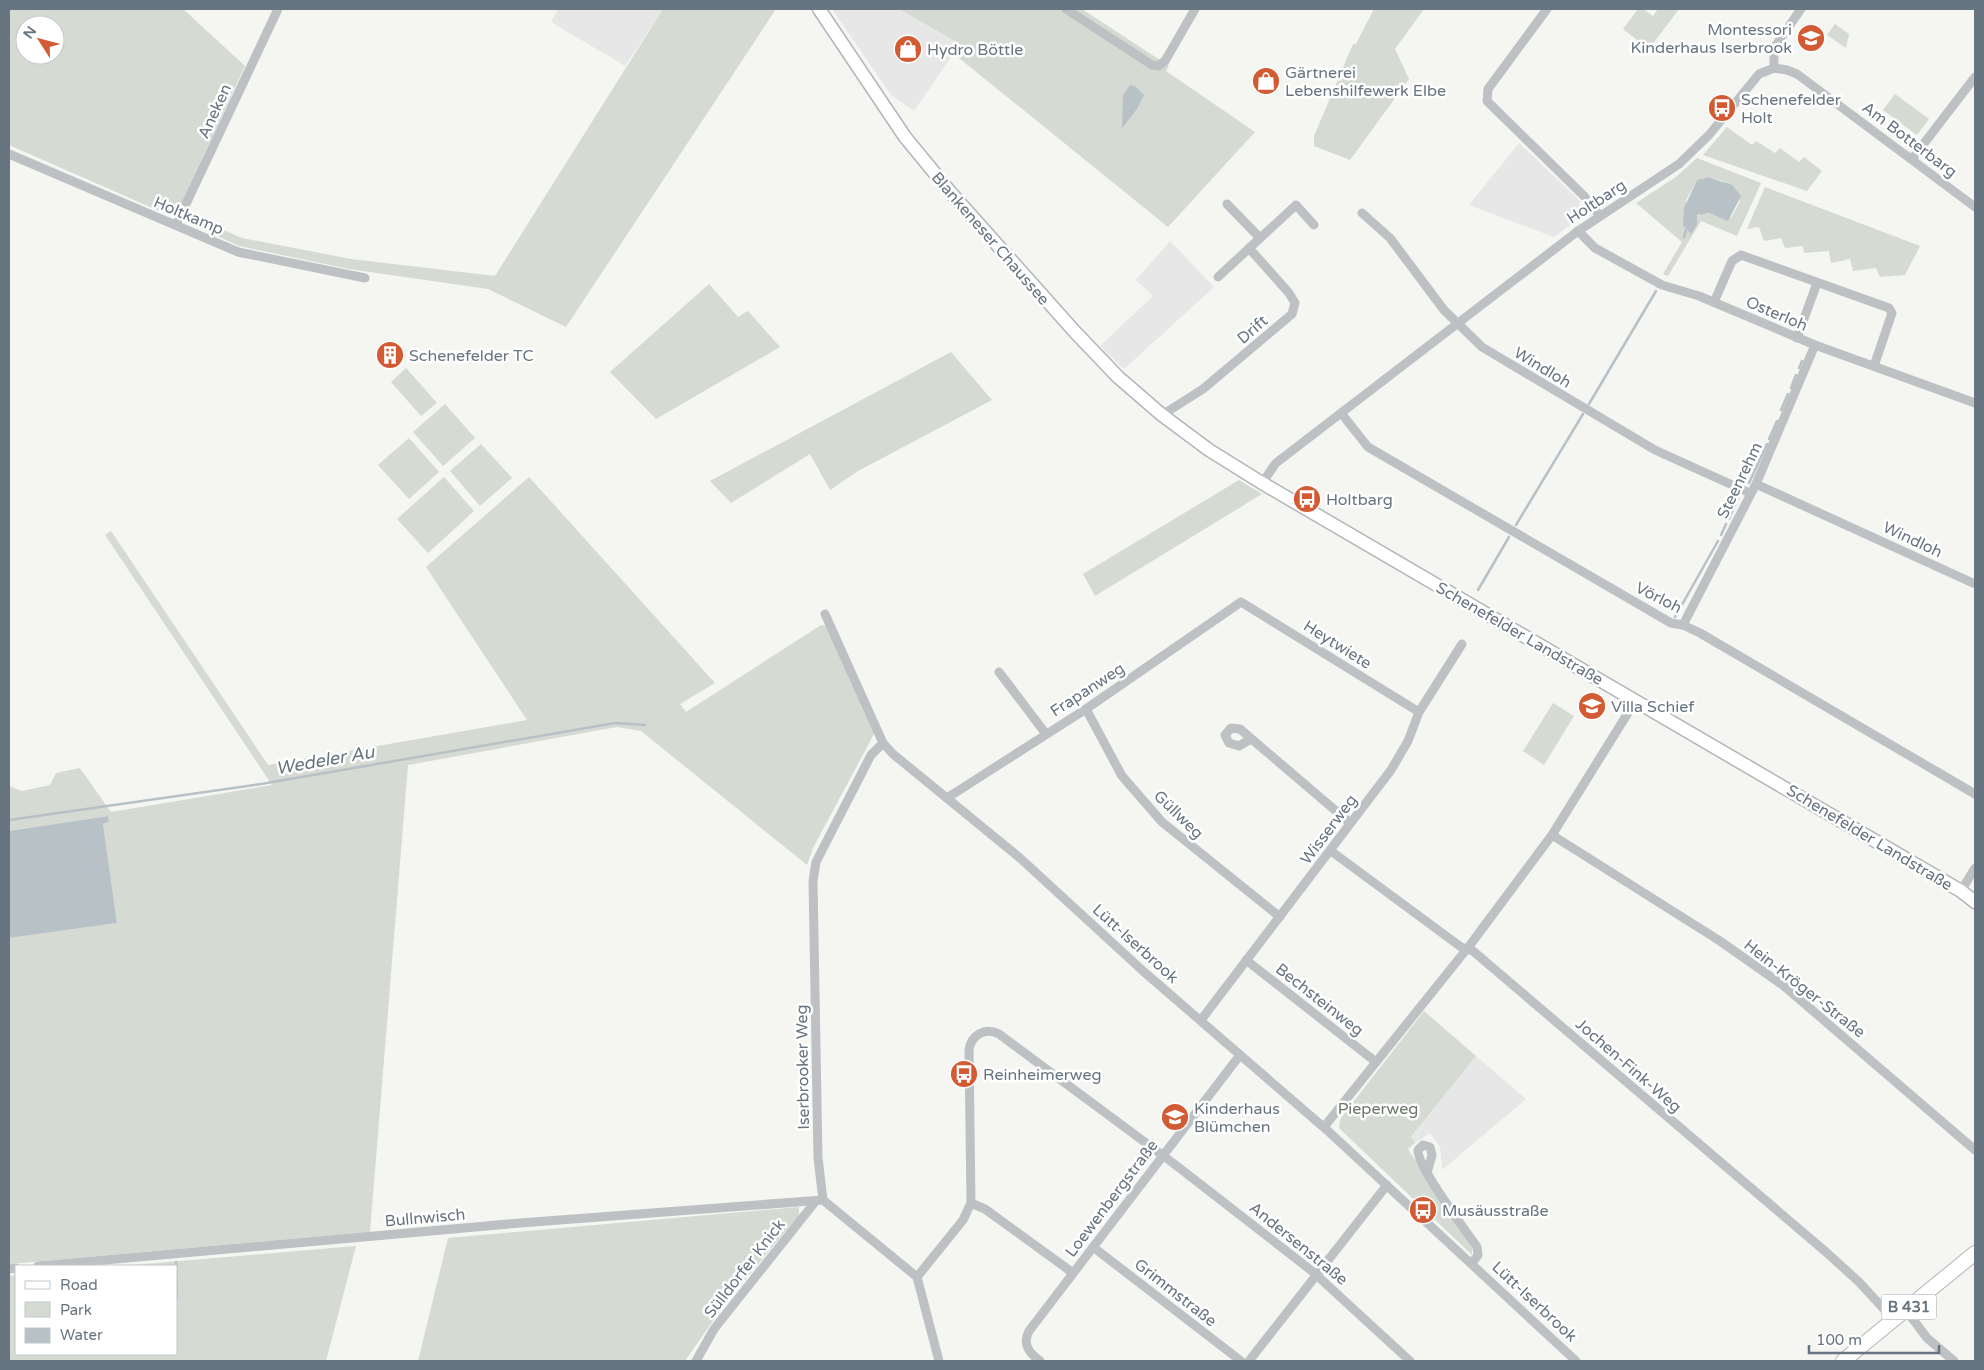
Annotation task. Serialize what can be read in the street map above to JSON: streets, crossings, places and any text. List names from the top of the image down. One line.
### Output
{"streets":{"main road":["Blankeneser Chaussee","Schenefelder Landstraße","B 431"],"street":["Aneken","Am Botterbarg","Holtbarg","Holtkamp","Osterloh","Drift","Windloh","Steenrehm","Vörloh","Heytwiete","Frapanweg","Güllweg","Wisserweg","Lütt-Iserbrook","Hein-Kröger-Straße","Bechsteinweg","Jochen-Fink-Weg","Iserbrooker Weg","Loewenbergstraße","Bullnwisch","Andersenstraße","Sülldorfer Knick","Grimmstraße"]},"crossings":[["Aneken","Holtkamp"],["Am Botterbarg","Holtbarg"],["Holtbarg","Osterloh"],["Holtbarg","Windloh"],["Holtbarg","Vörloh"],["Holtbarg","Schenefelder Landstraße"],["Blankeneser Chaussee","Drift"],["Blankeneser Chaussee","Schenefelder Landstraße"],["Osterloh","Steenrehm"],["Windloh","Steenrehm"],["Steenrehm","Vörloh"],["Heytwiete","Frapanweg"],["Heytwiete","Wisserweg"],["Frapanweg","Güllweg"],["Frapanweg","Lütt-Iserbrook"],["Güllweg","Wisserweg"],["Wisserweg","Lütt-Iserbrook"],["Wisserweg","Bechsteinweg"],["Wisserweg","Jochen-Fink-Weg"],["Lütt-Iserbrook","Iserbrooker Weg"],["Lütt-Iserbrook","Loewenbergstraße"],["Jochen-Fink-Weg","B 431"],["Iserbrooker Weg","Bullnwisch"],["Iserbrooker Weg","Sülldorfer Knick"],["Loewenbergstraße","Andersenstraße"],["Loewenbergstraße","Grimmstraße"],["Bullnwisch","Sülldorfer Knick"]],"water":["Wedeler Au"],"parks":["Pieperweg"],"places":{"school or university":["Montessori Kinderhaus Iserbrook","Villa Schief","Kinderhaus Blümchen"],"shop":["Hydro Böttle","Gärtnerei Lebenshilfewerk Elbe"],"bus stop":["Schenefelder Holt","Holtbarg","Reinheimerweg","Musäusstraße"],"building":["Schenefelder TC"]},"legend":["Road","Park","Water"],"scale_bar":"100 m","north":"top left"}
